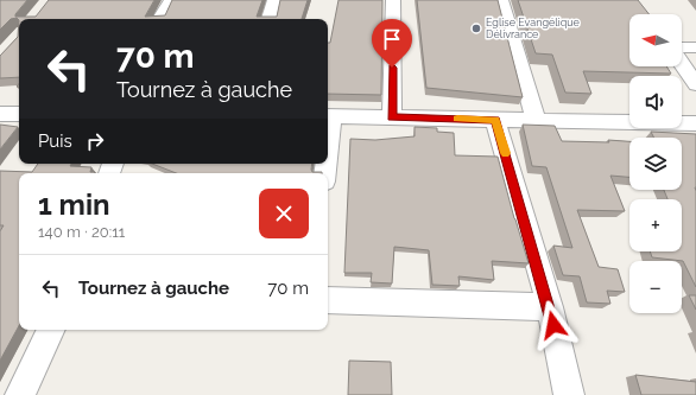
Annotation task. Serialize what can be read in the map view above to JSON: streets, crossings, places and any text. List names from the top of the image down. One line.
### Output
{"places":["Eglise Evangélique Délivrance"],"north":"left","page":{"map_buttons":["+","−"],"turn":["70 m","Tournez à gauche"],"then":"Puis","heading":["1 min","140 m · 20:11"],"list":[{"name":"Tournez à gauche","value":"70 m"}]}}
